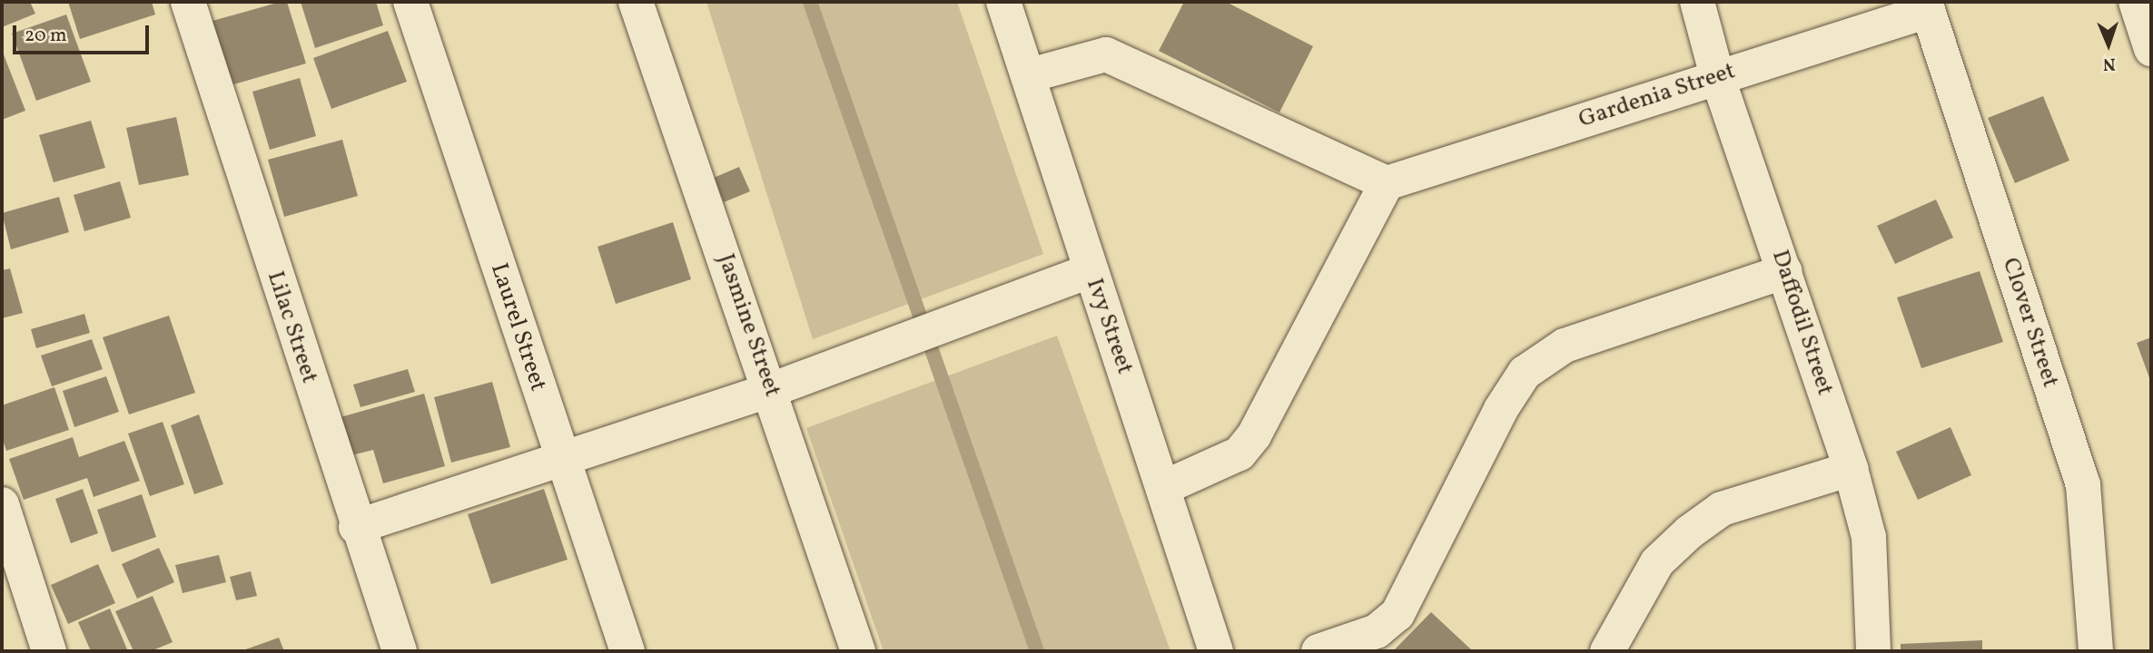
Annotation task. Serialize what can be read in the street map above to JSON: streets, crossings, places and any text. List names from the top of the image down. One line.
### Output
{"streets":{"street":["Gardenia Street","Daffodil Street","Clover Street","Jasmine Street","Ivy Street","Lilac Street","Laurel Street"]},"crossings":[["Gardenia Street","Daffodil Street"],["Gardenia Street","Clover Street"]],"scale_bar":"20 m","north":"bottom"}
